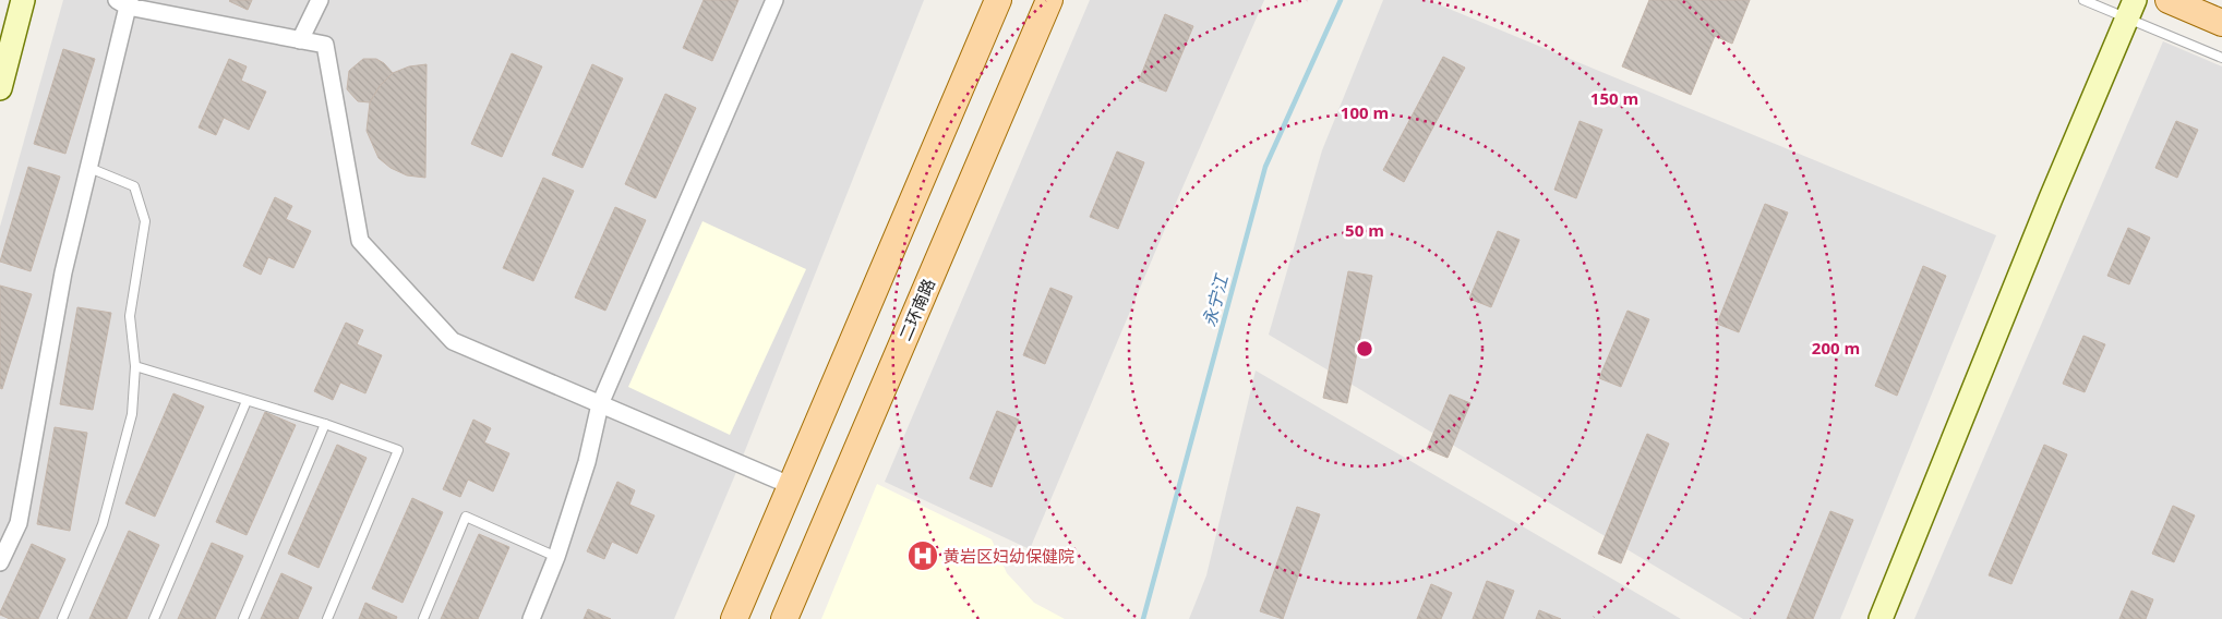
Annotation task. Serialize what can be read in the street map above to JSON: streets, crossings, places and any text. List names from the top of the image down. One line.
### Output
{"streets":{"main road":["二环南路"]},"water":["永宁江"],"places":{"hospital":["黄岩区妇幼保健院"]},"rings":["150 m","100 m","50 m","200 m"]}
